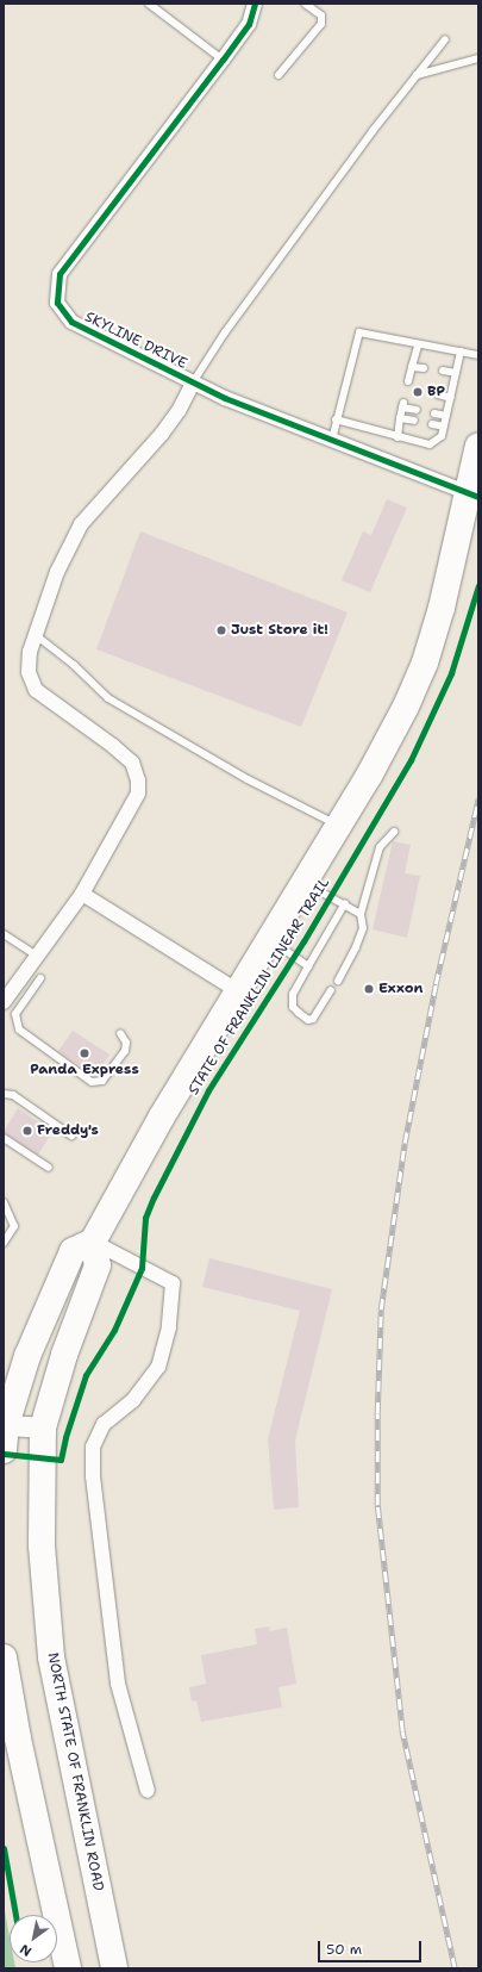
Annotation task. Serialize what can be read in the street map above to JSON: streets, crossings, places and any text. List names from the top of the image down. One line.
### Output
{"streets":{"highway":["NORTH STATE OF FRANKLIN ROAD"],"street":["SKYLINE DRIVE"],"cycle path":["STATE OF FRANKLIN LINEAR TRAIL"]},"places":["BP","Just Store it!","Exxon","Panda Express","Freddy's"],"scale_bar":"50 m","north":"bottom left"}
